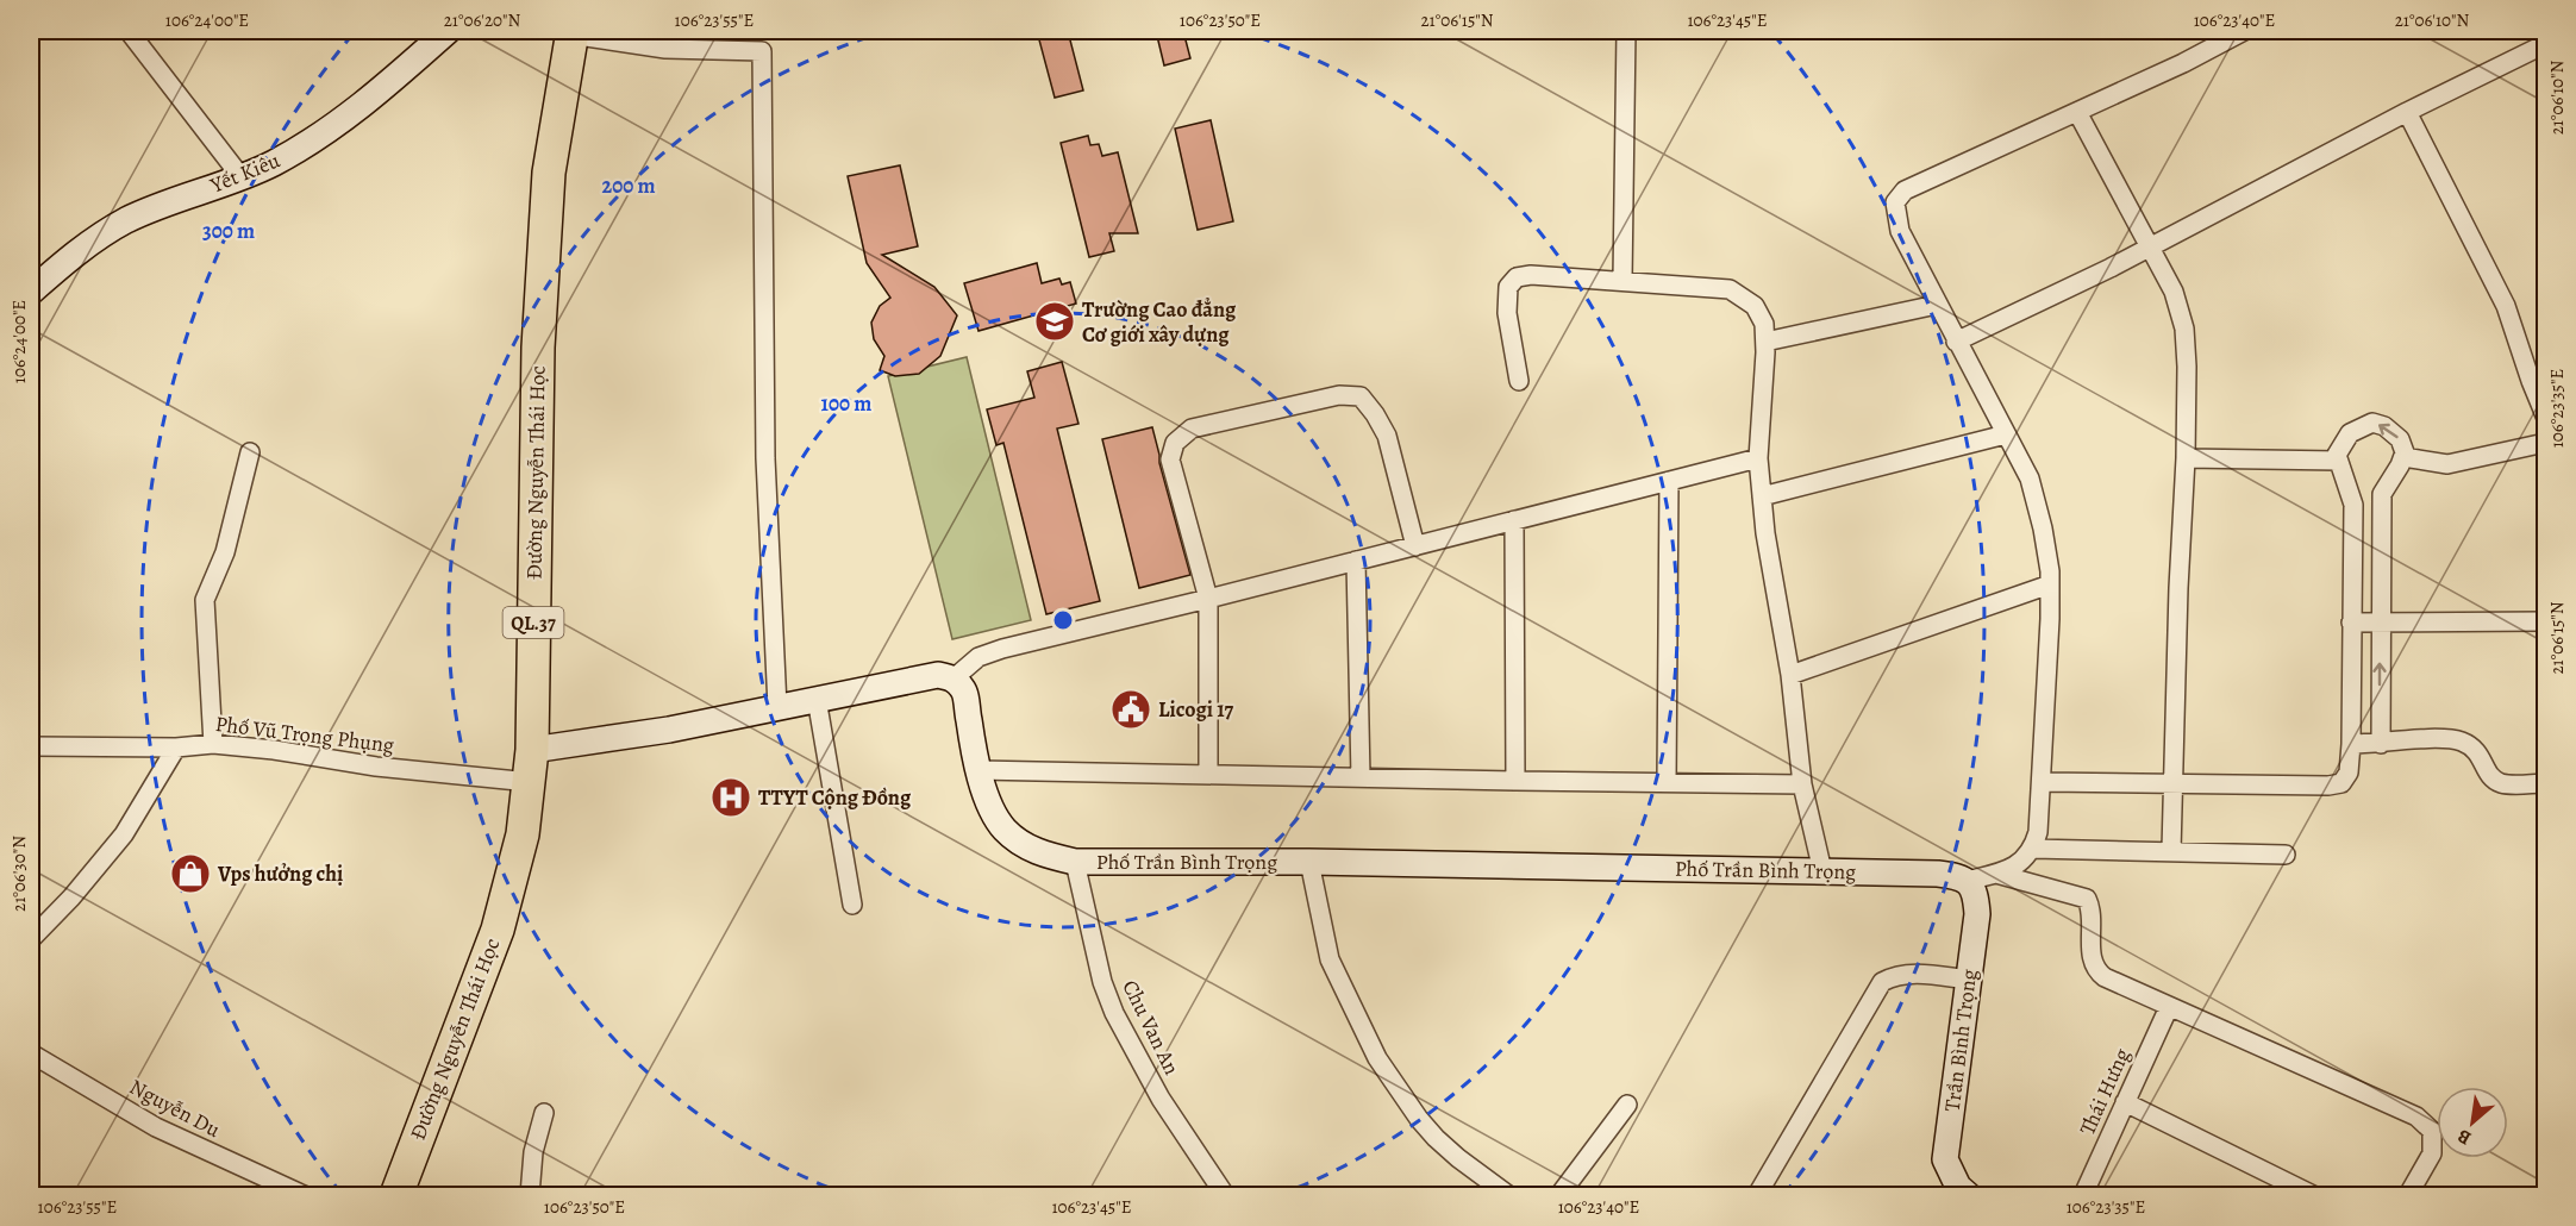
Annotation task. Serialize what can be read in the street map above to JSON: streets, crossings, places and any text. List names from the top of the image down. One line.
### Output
{"streets":{"highway":["Đường Nguyễn Thái Học","QL.37"],"street":["Yết Kiêu","Phố Vũ Trọng Phụng","Phố Trần Bình Trọng","Chu Van An","Trần Bình Trọng","Thái Hưng","Nguyễn Du"]},"crossings":[["Đường Nguyễn Thái Học","Phố Vũ Trọng Phụng"],["Phố Trần Bình Trọng","Chu Van An"],["Phố Trần Bình Trọng","Trần Bình Trọng"]],"places":{"school or university":["Trường Cao đẳng Cơ giới xây dựng"],"public building":["Licogi 17"],"hospital":["TTYT Cộng Đồng"],"shop":["Vps hưởng chị"]},"north":"bottom left","coordinates":["106°24'00\"E","21°06'20\"N","106°23'55\"E","106°23'50\"E","21°06'15\"N","106°23'45\"E","106°23'40\"E","21°06'10\"N","106°23'35\"E","21°06'30\"N"],"rings":["200 m","300 m","100 m"]}
